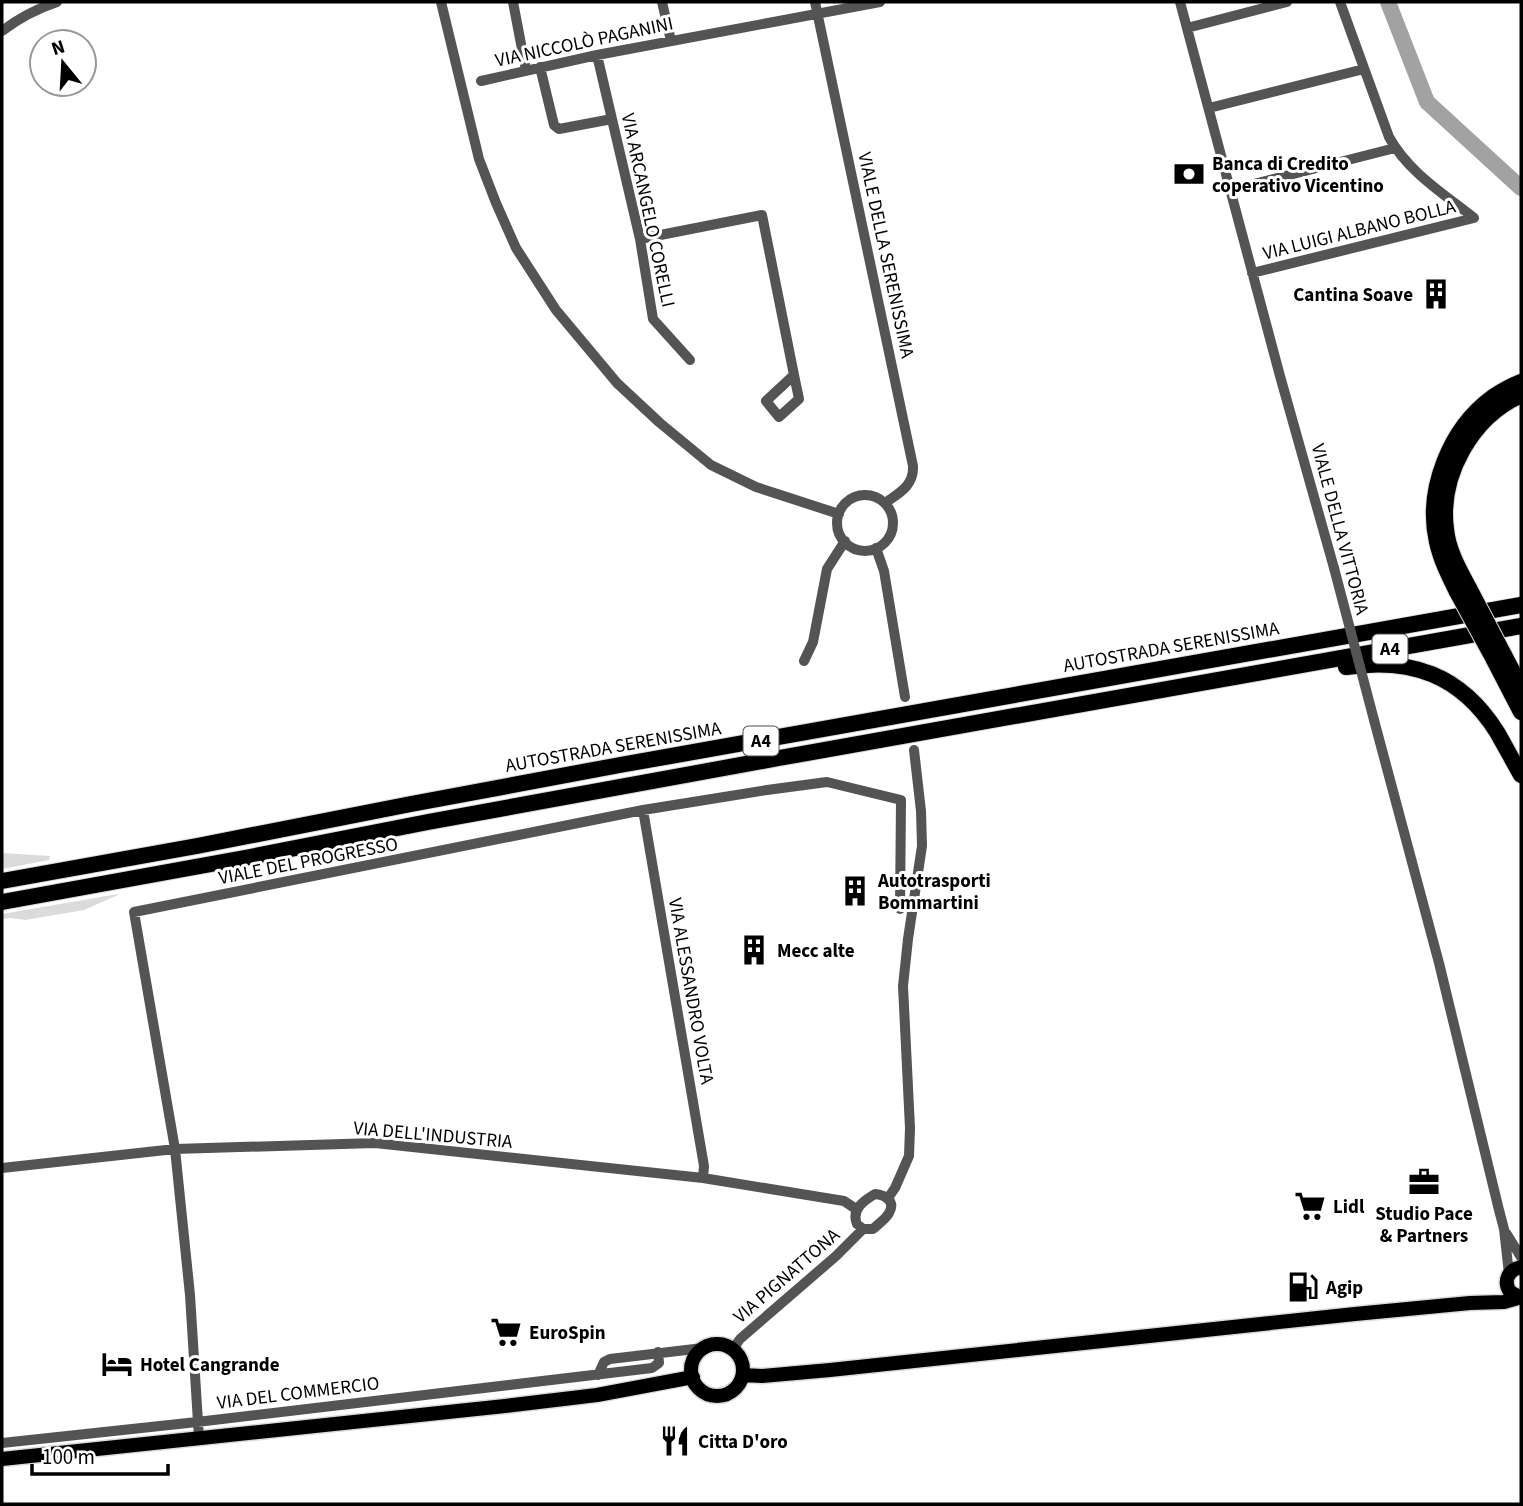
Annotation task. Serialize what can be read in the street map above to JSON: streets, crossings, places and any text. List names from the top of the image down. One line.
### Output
{"streets":{"highway":["AUTOSTRADA SERENISSIMA","A4"],"street":["VIA NICCOLÒ PAGANINI","VIA ARCANGELO CORELLI","VIA LUIGI ALBANO BOLLA","VIALE DELLA SERENISSIMA","VIALE DELLA VITTORIA","VIALE DEL PROGRESSO","VIA ALESSANDRO VOLTA","VIA DELL'INDUSTRIA","VIA PIGNATTONA","VIA DEL COMMERCIO"]},"crossings":[["VIA NICCOLÒ PAGANINI","VIA ARCANGELO CORELLI"],["VIA NICCOLÒ PAGANINI","VIALE DELLA SERENISSIMA"],["VIA LUIGI ALBANO BOLLA","VIALE DELLA VITTORIA"],["VIALE DEL PROGRESSO","VIA ALESSANDRO VOLTA"],["VIALE DEL PROGRESSO","VIA DELL'INDUSTRIA"],["VIALE DEL PROGRESSO","VIA DEL COMMERCIO"],["VIA ALESSANDRO VOLTA","VIA DELL'INDUSTRIA"],["VIA DELL'INDUSTRIA","VIA PIGNATTONA"],["VIA PIGNATTONA","VIA DEL COMMERCIO"]],"places":{"bank":["Banca di Credito coperativo Vicentino"],"building":["Cantina Soave","Autotrasporti Bommartini","Mecc alte"],"office":["Studio Pace & Partners"],"supermarket":["Lidl","EuroSpin"],"fuel station":["Agip"],"hotel":["Hotel Cangrande"],"restaurant":["Citta D'oro"]},"scale_bar":"100 m","north":"top"}
